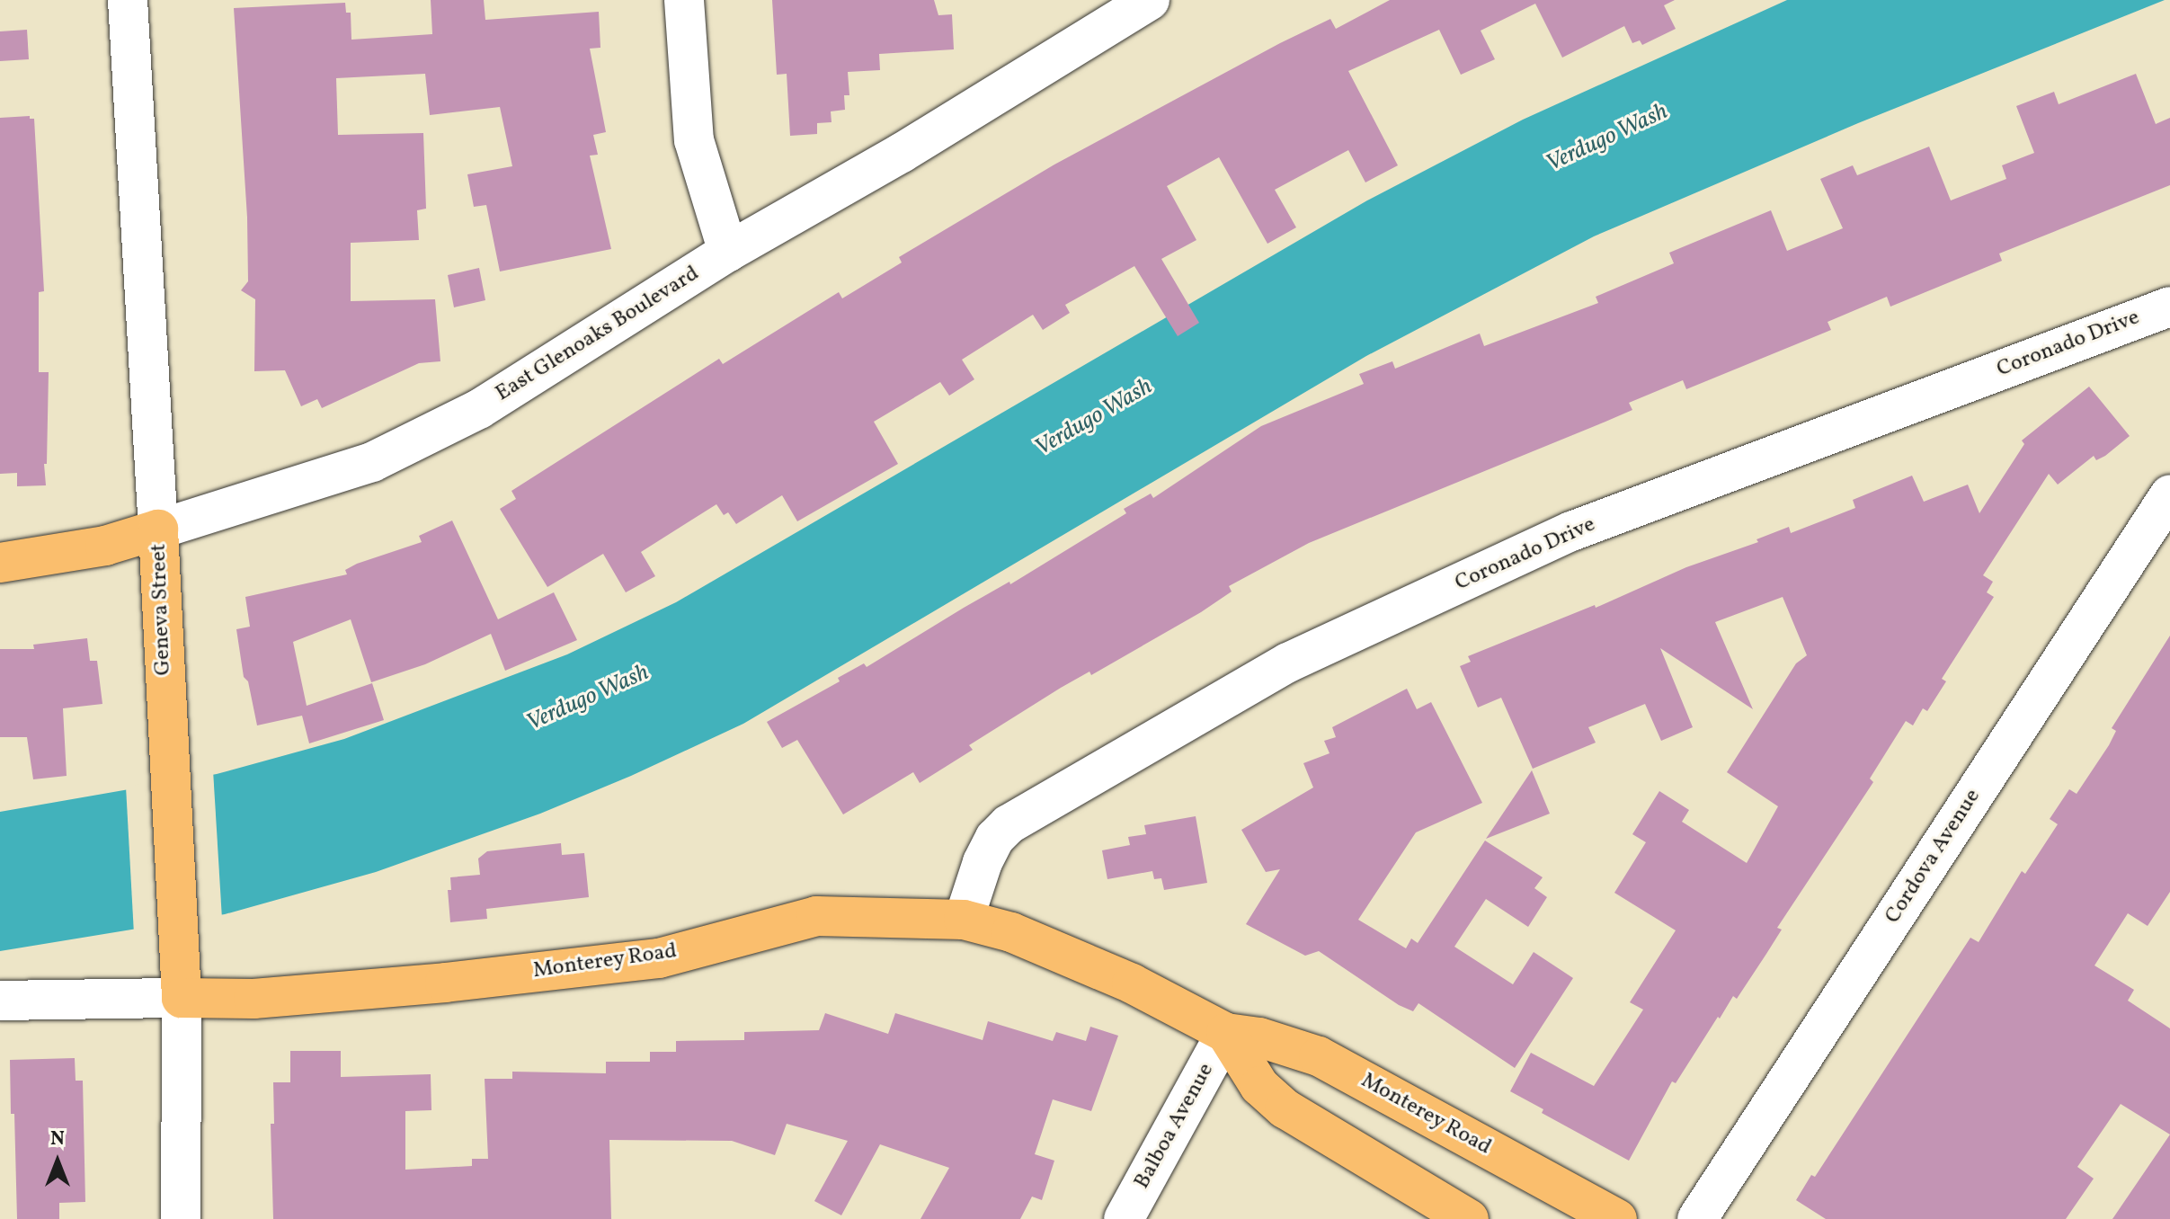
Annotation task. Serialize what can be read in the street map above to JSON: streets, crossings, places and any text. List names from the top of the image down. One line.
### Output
{"streets":{"main road":["East Glenoaks Boulevard","Geneva Street","Monterey Road"],"street":["Coronado Drive","Cordova Avenue","Balboa Avenue"]},"crossings":[["East Glenoaks Boulevard","Geneva Street"],["Coronado Drive","Monterey Road"],["Geneva Street","Monterey Road"],["Monterey Road","Balboa Avenue"]],"water":["Verdugo Wash"],"north":"top"}
